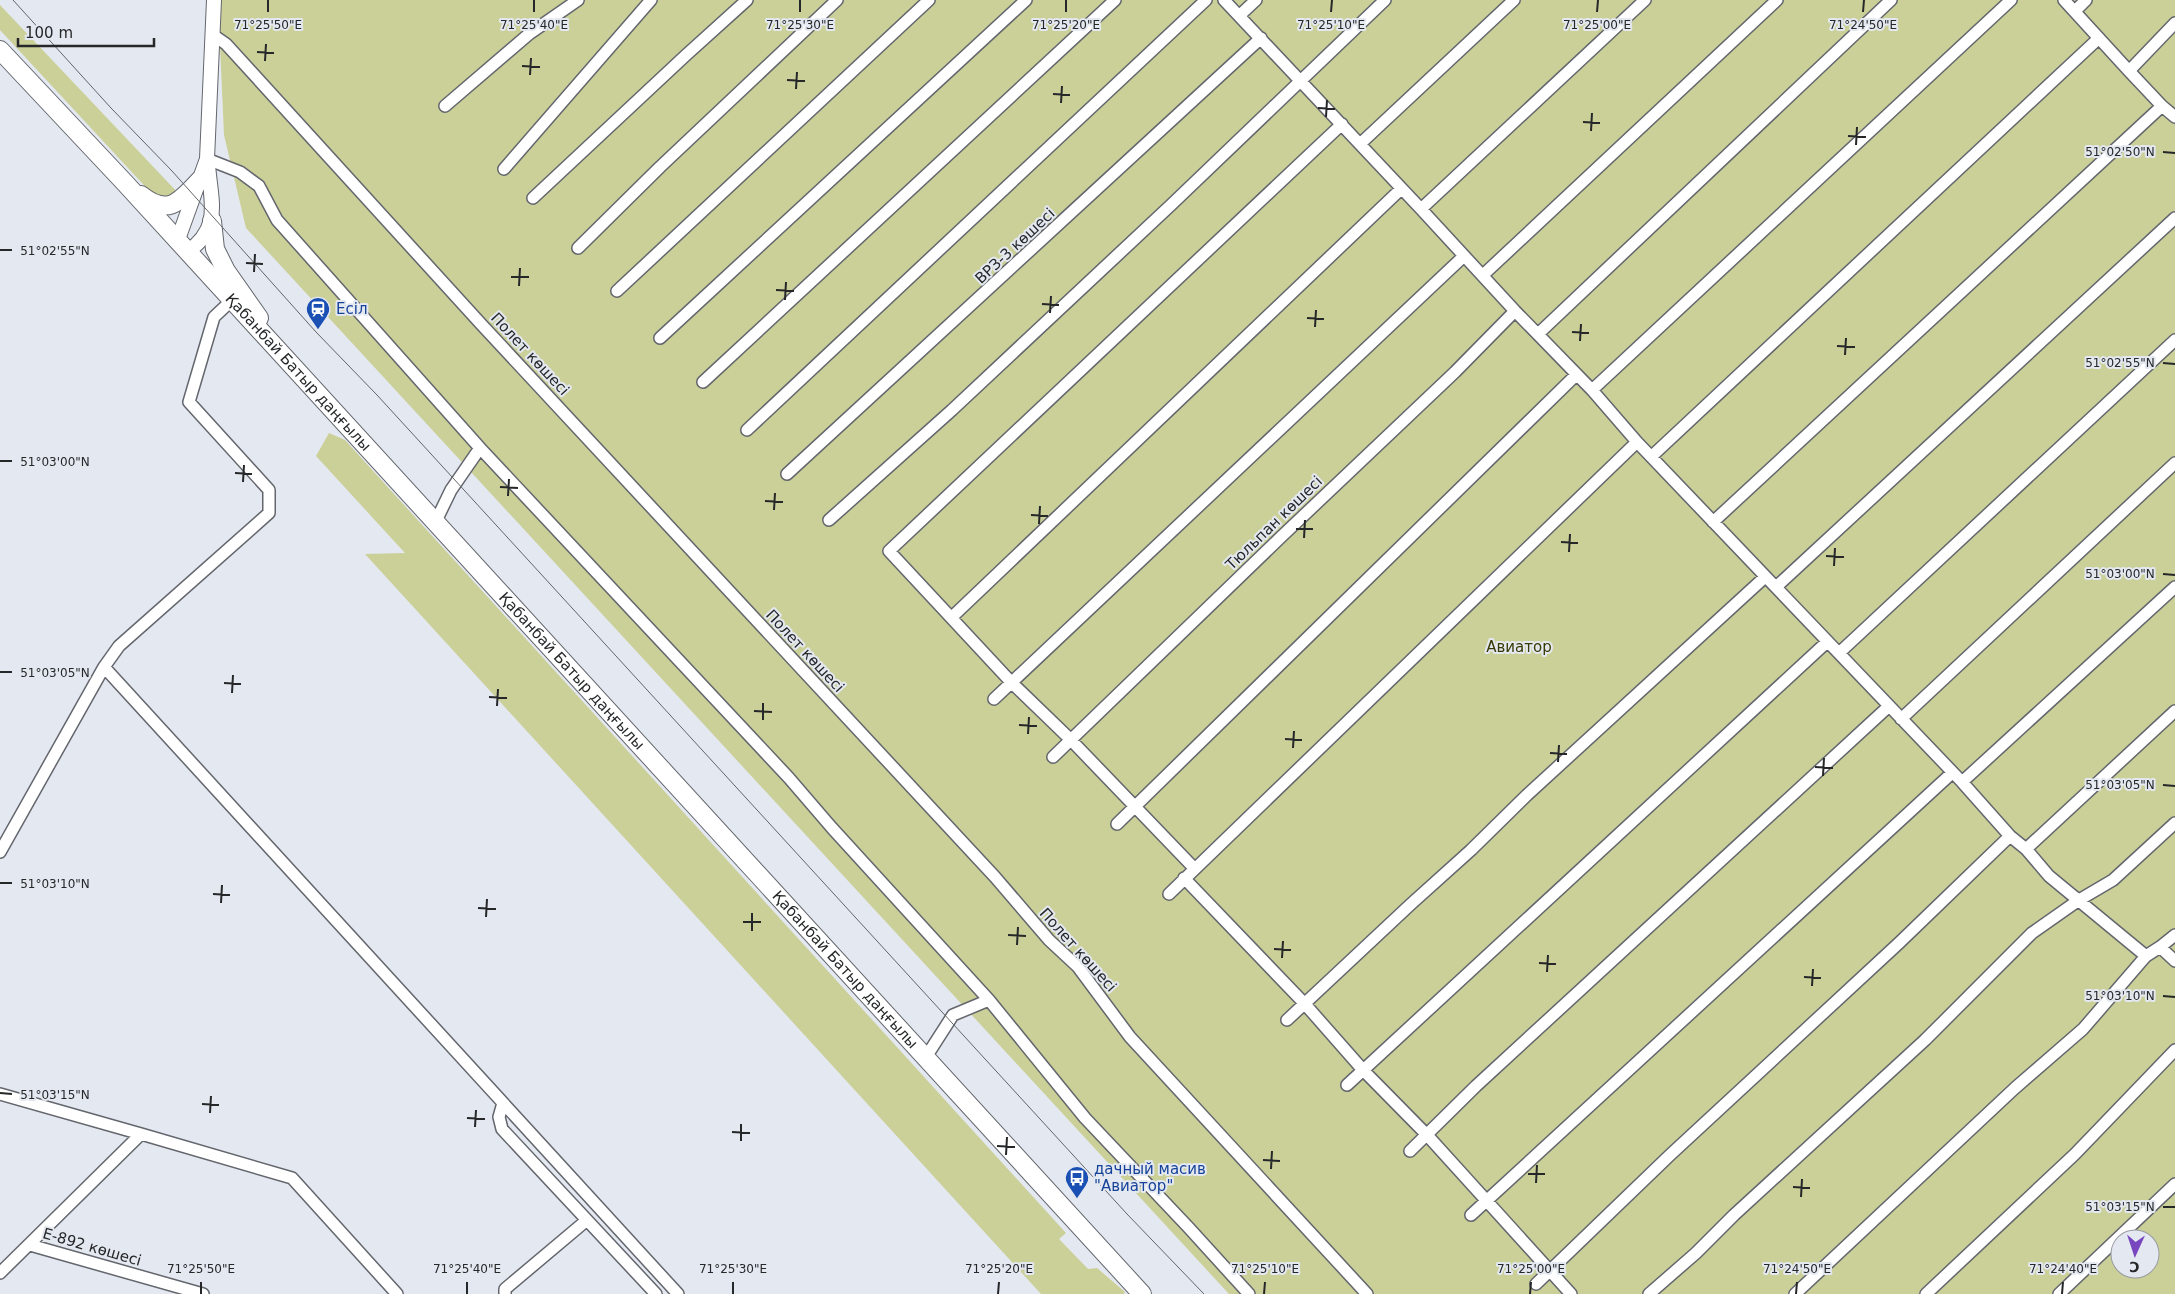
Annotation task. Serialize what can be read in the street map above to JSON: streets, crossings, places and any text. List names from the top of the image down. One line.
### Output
{"streets":{"main road":["Қабанбай Батыр даңғылы"],"street":["ВРЗ-3 көшесі","Полет көшесі","Тюльпан көшесі","Е-892 көшесі"]},"parks":["Авиатор"],"places":{"station":["Есіл"],"bus stop":["дачный масив \"Авиатор\""]},"scale_bar":"100 m","north":"bottom","coordinates":["71°25'50\"E","71°25'40\"E","71°25'30\"E","71°25'20\"E","71°25'10\"E","71°25'00\"E","71°24'50\"E","51°02'50\"N","51°02'55\"N","51°03'00\"N","51°03'05\"N","51°03'10\"N","51°03'15\"N","71°24'40\"E"]}
